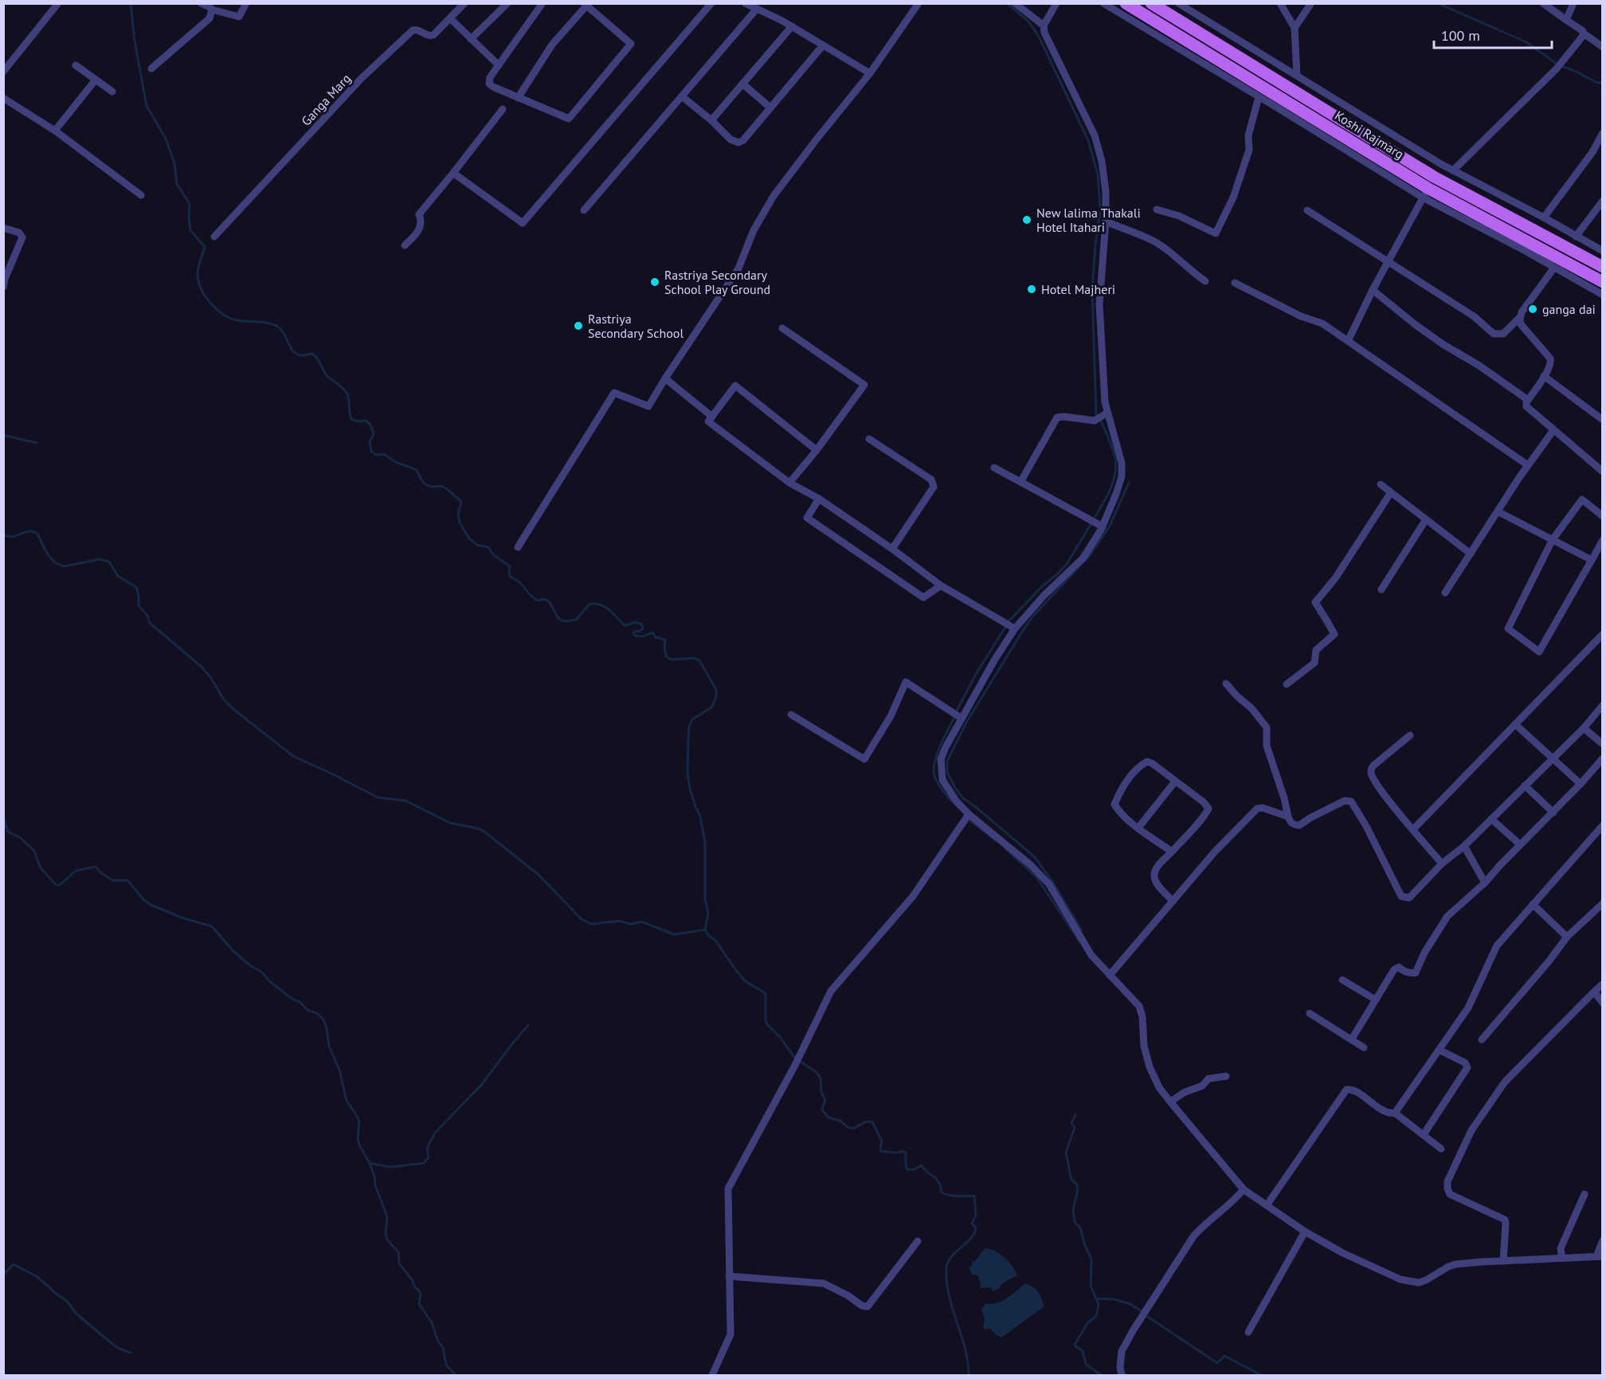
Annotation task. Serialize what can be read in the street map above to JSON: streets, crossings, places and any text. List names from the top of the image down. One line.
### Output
{"streets":{"main road":["Koshi Rajmarg"],"street":["Ganga Marg"]},"places":["New lalima Thakali Hotel Itahari","Rastriya Secondary School Play Ground","Hotel Majheri","ganga dai","Rastriya Secondary School"],"scale_bar":"100 m"}
